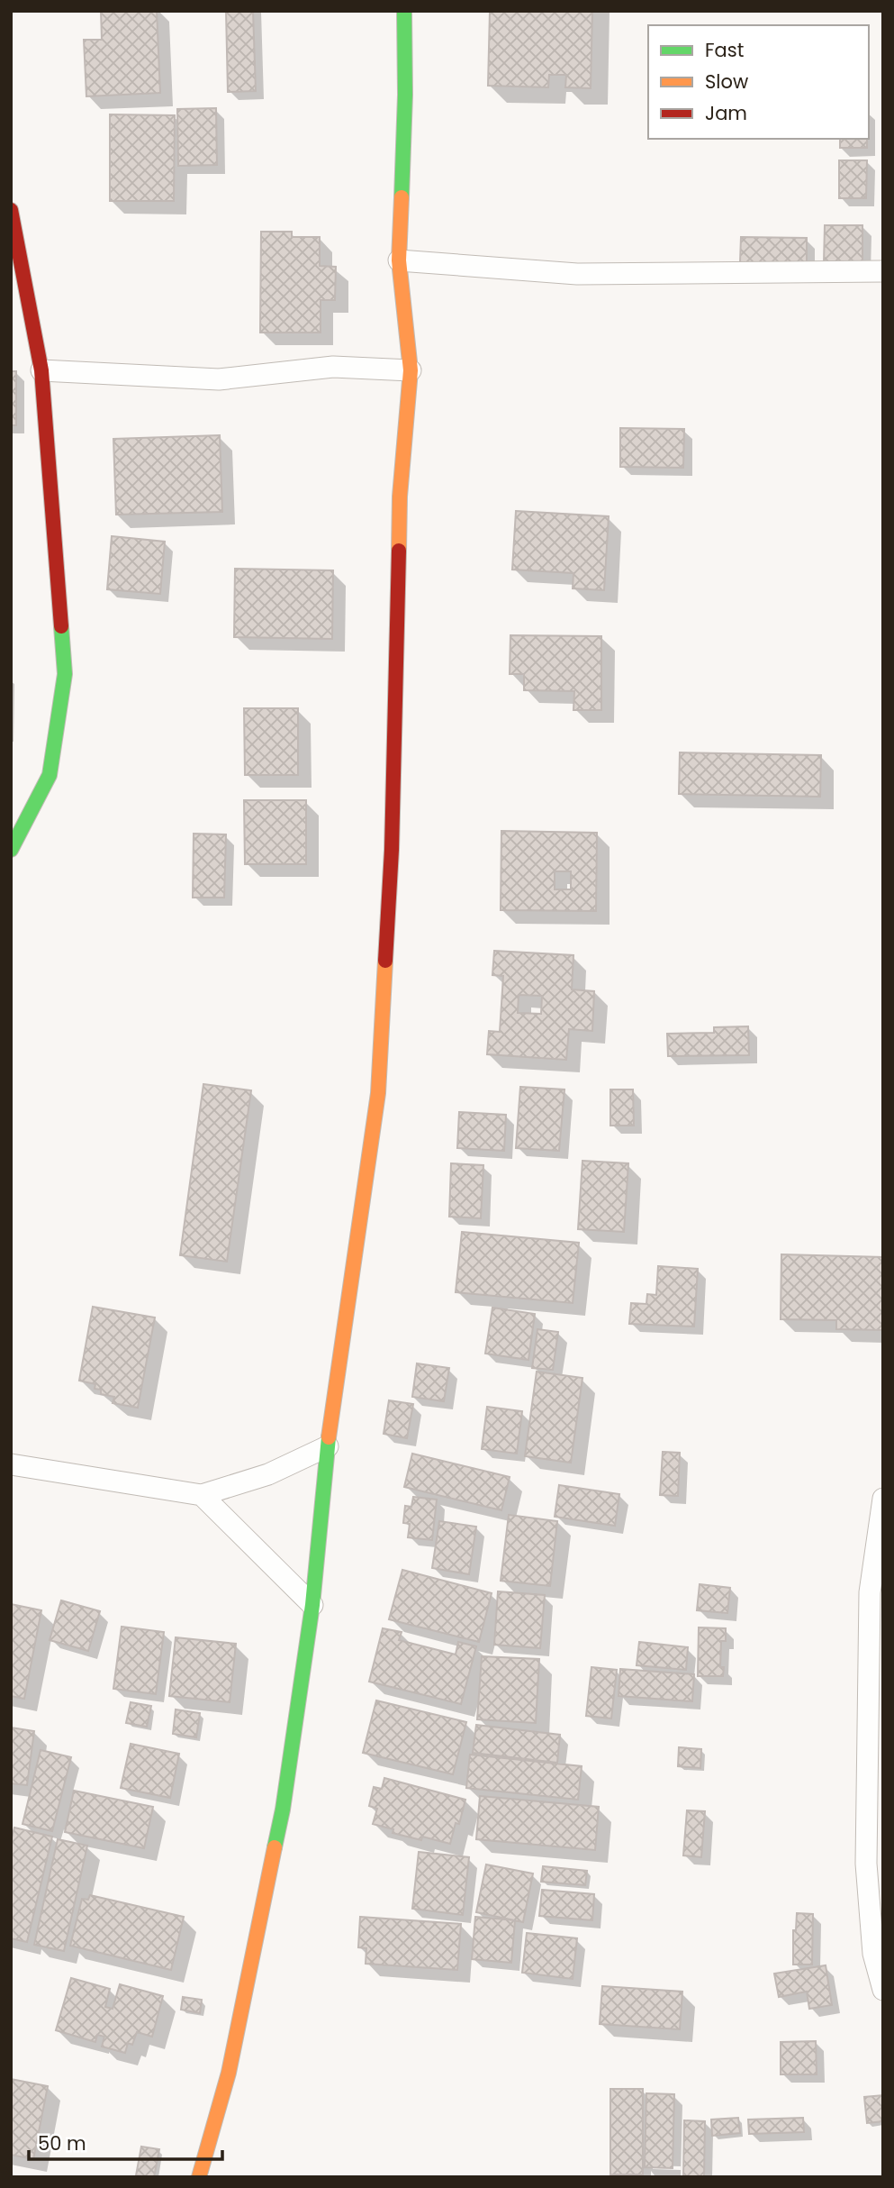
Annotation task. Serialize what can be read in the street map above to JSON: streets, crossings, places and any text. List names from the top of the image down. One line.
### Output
{"legend":["Fast","Slow","Jam"],"scale_bar":"50 m"}
